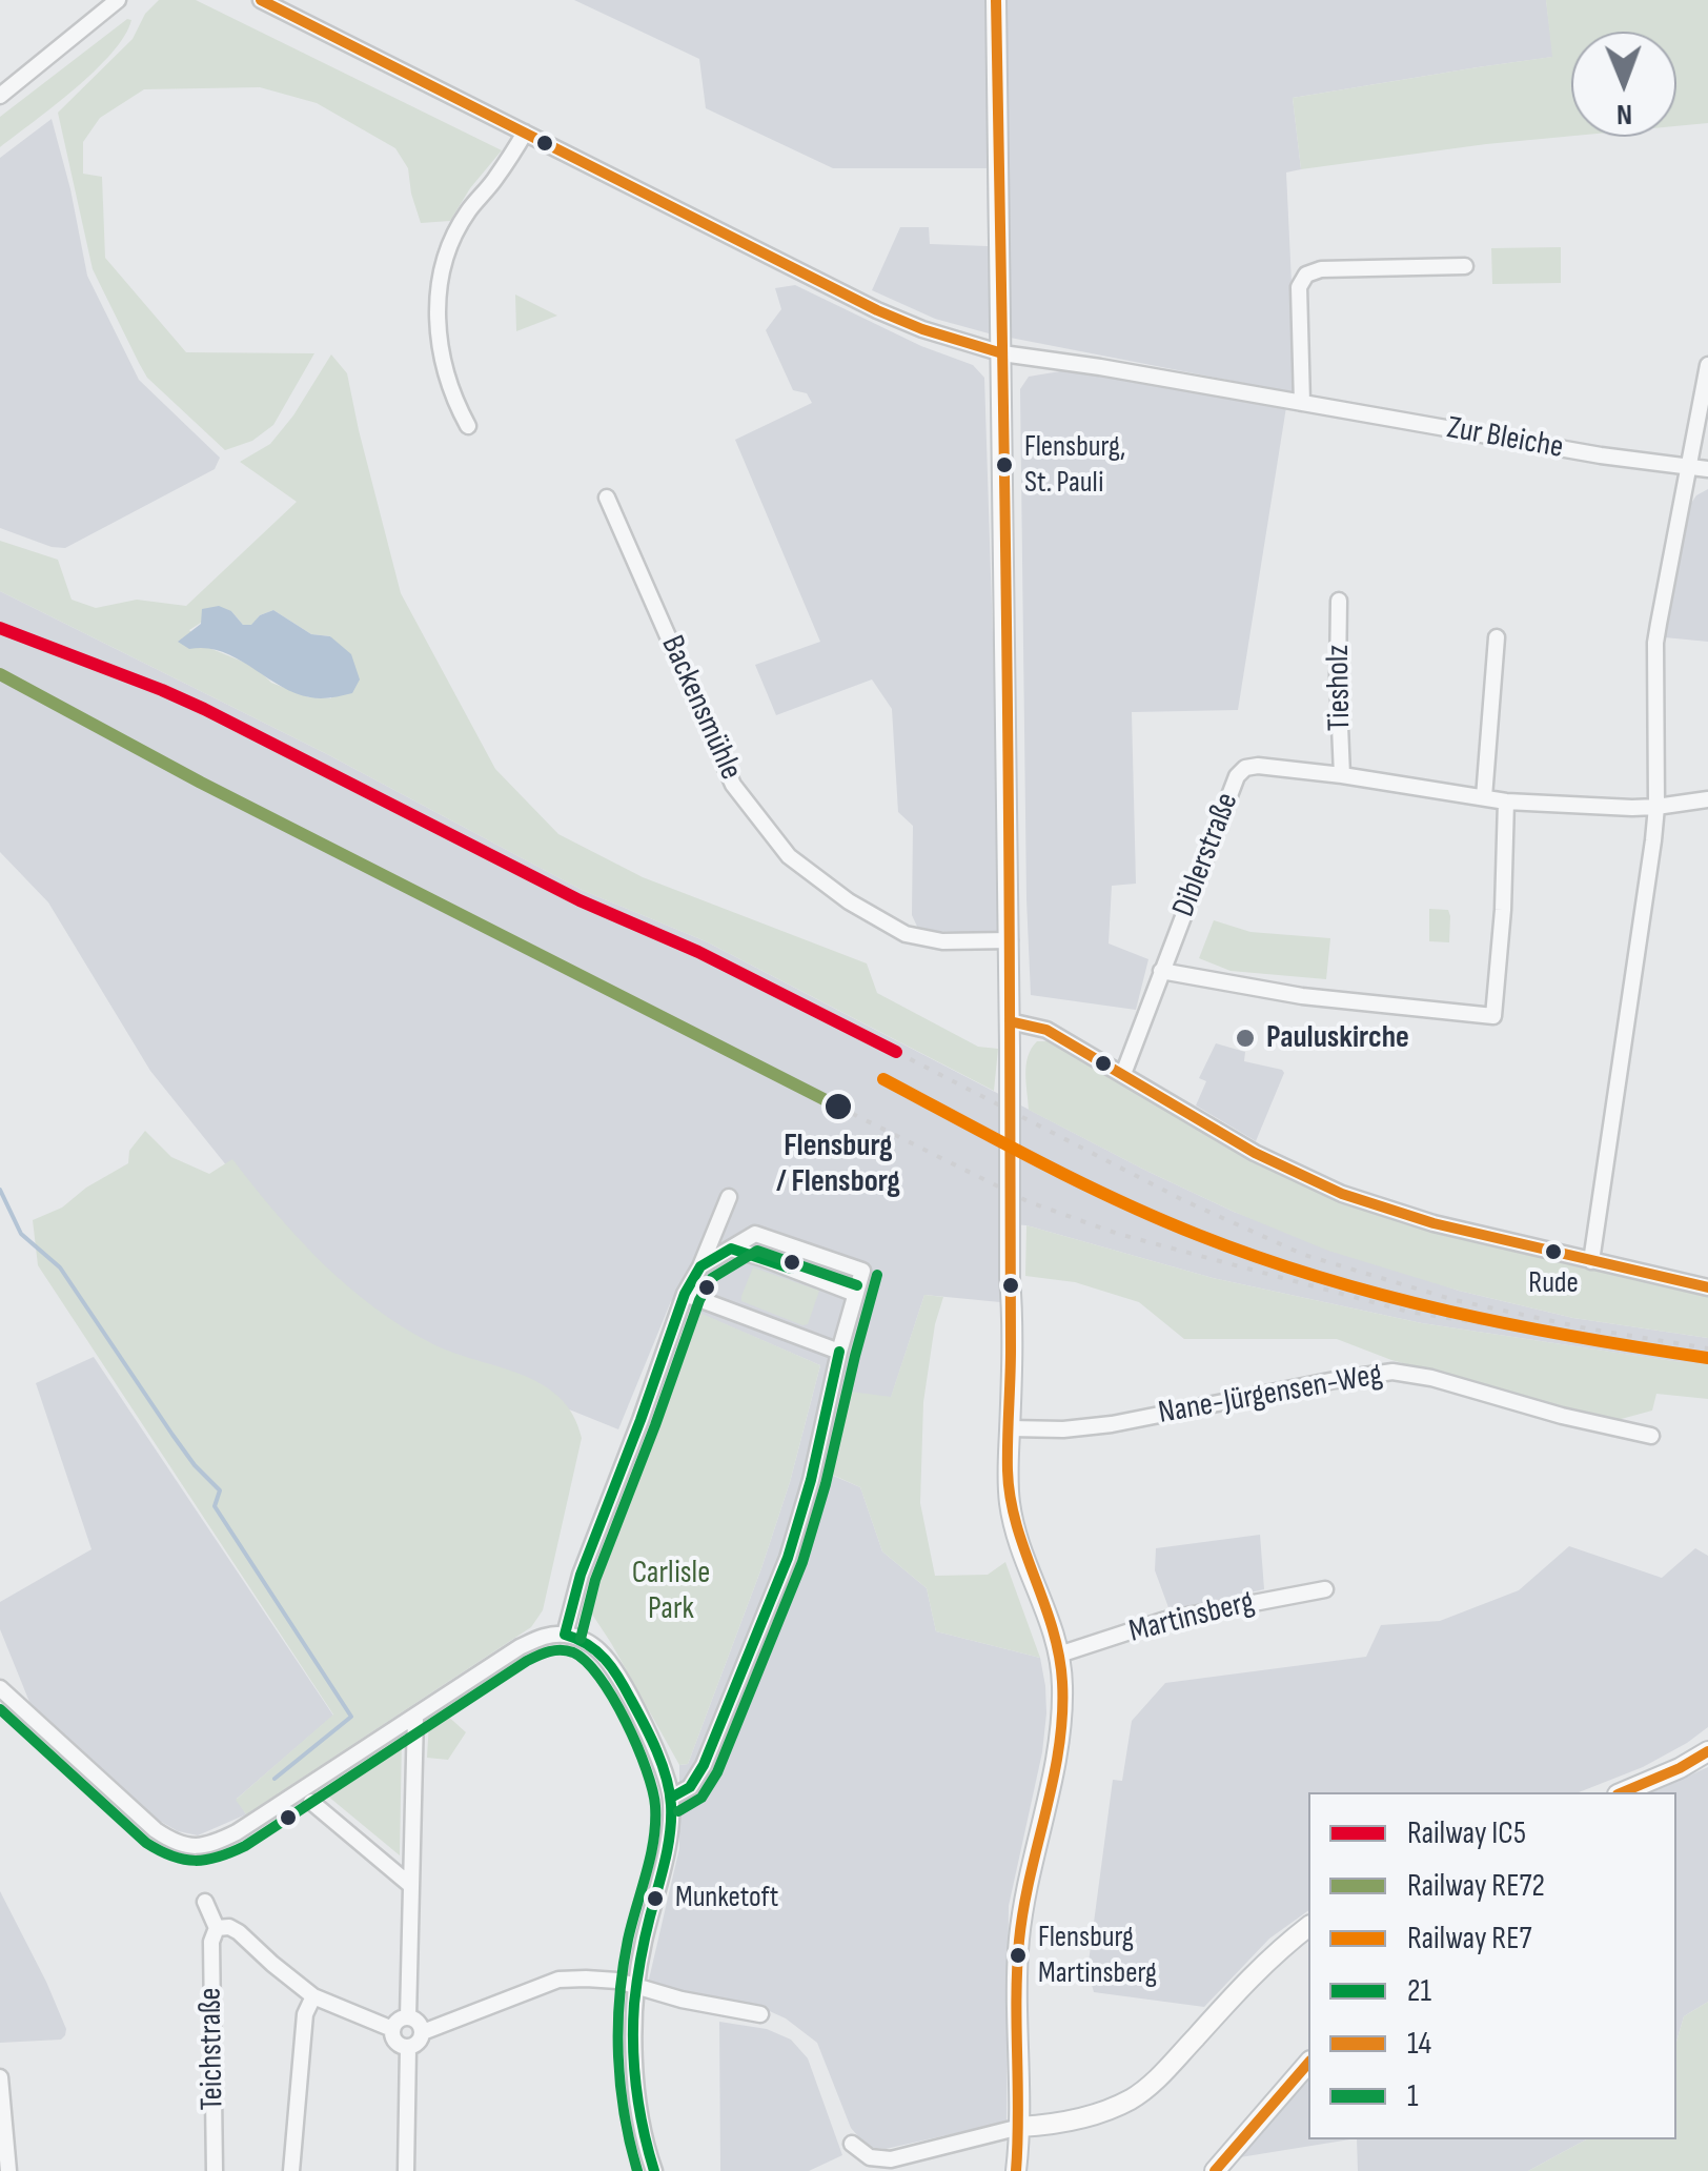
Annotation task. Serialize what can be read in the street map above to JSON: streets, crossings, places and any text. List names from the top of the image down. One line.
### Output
{"streets":{"street":["Zur Bleiche","Tiesholz","Backensmühle","Diblerstraße","Nane-Jürgensen-Weg","Martinsberg","Teichstraße"]},"crossings":[["Tiesholz","Diblerstraße"]],"parks":["Carlisle Park"],"places":["Flensburg, St. Pauli","Pauluskirche","Flensburg / Flensborg","Rude","Munketoft","Flensburg Martinsberg"],"lines":["transit line 14","rail line IC5","rail line RE72","rail line RE7","transit line 21","transit line 1"],"legend":["Railway IC5","Railway RE72","Railway RE7","21","14","1"],"north":"bottom"}
